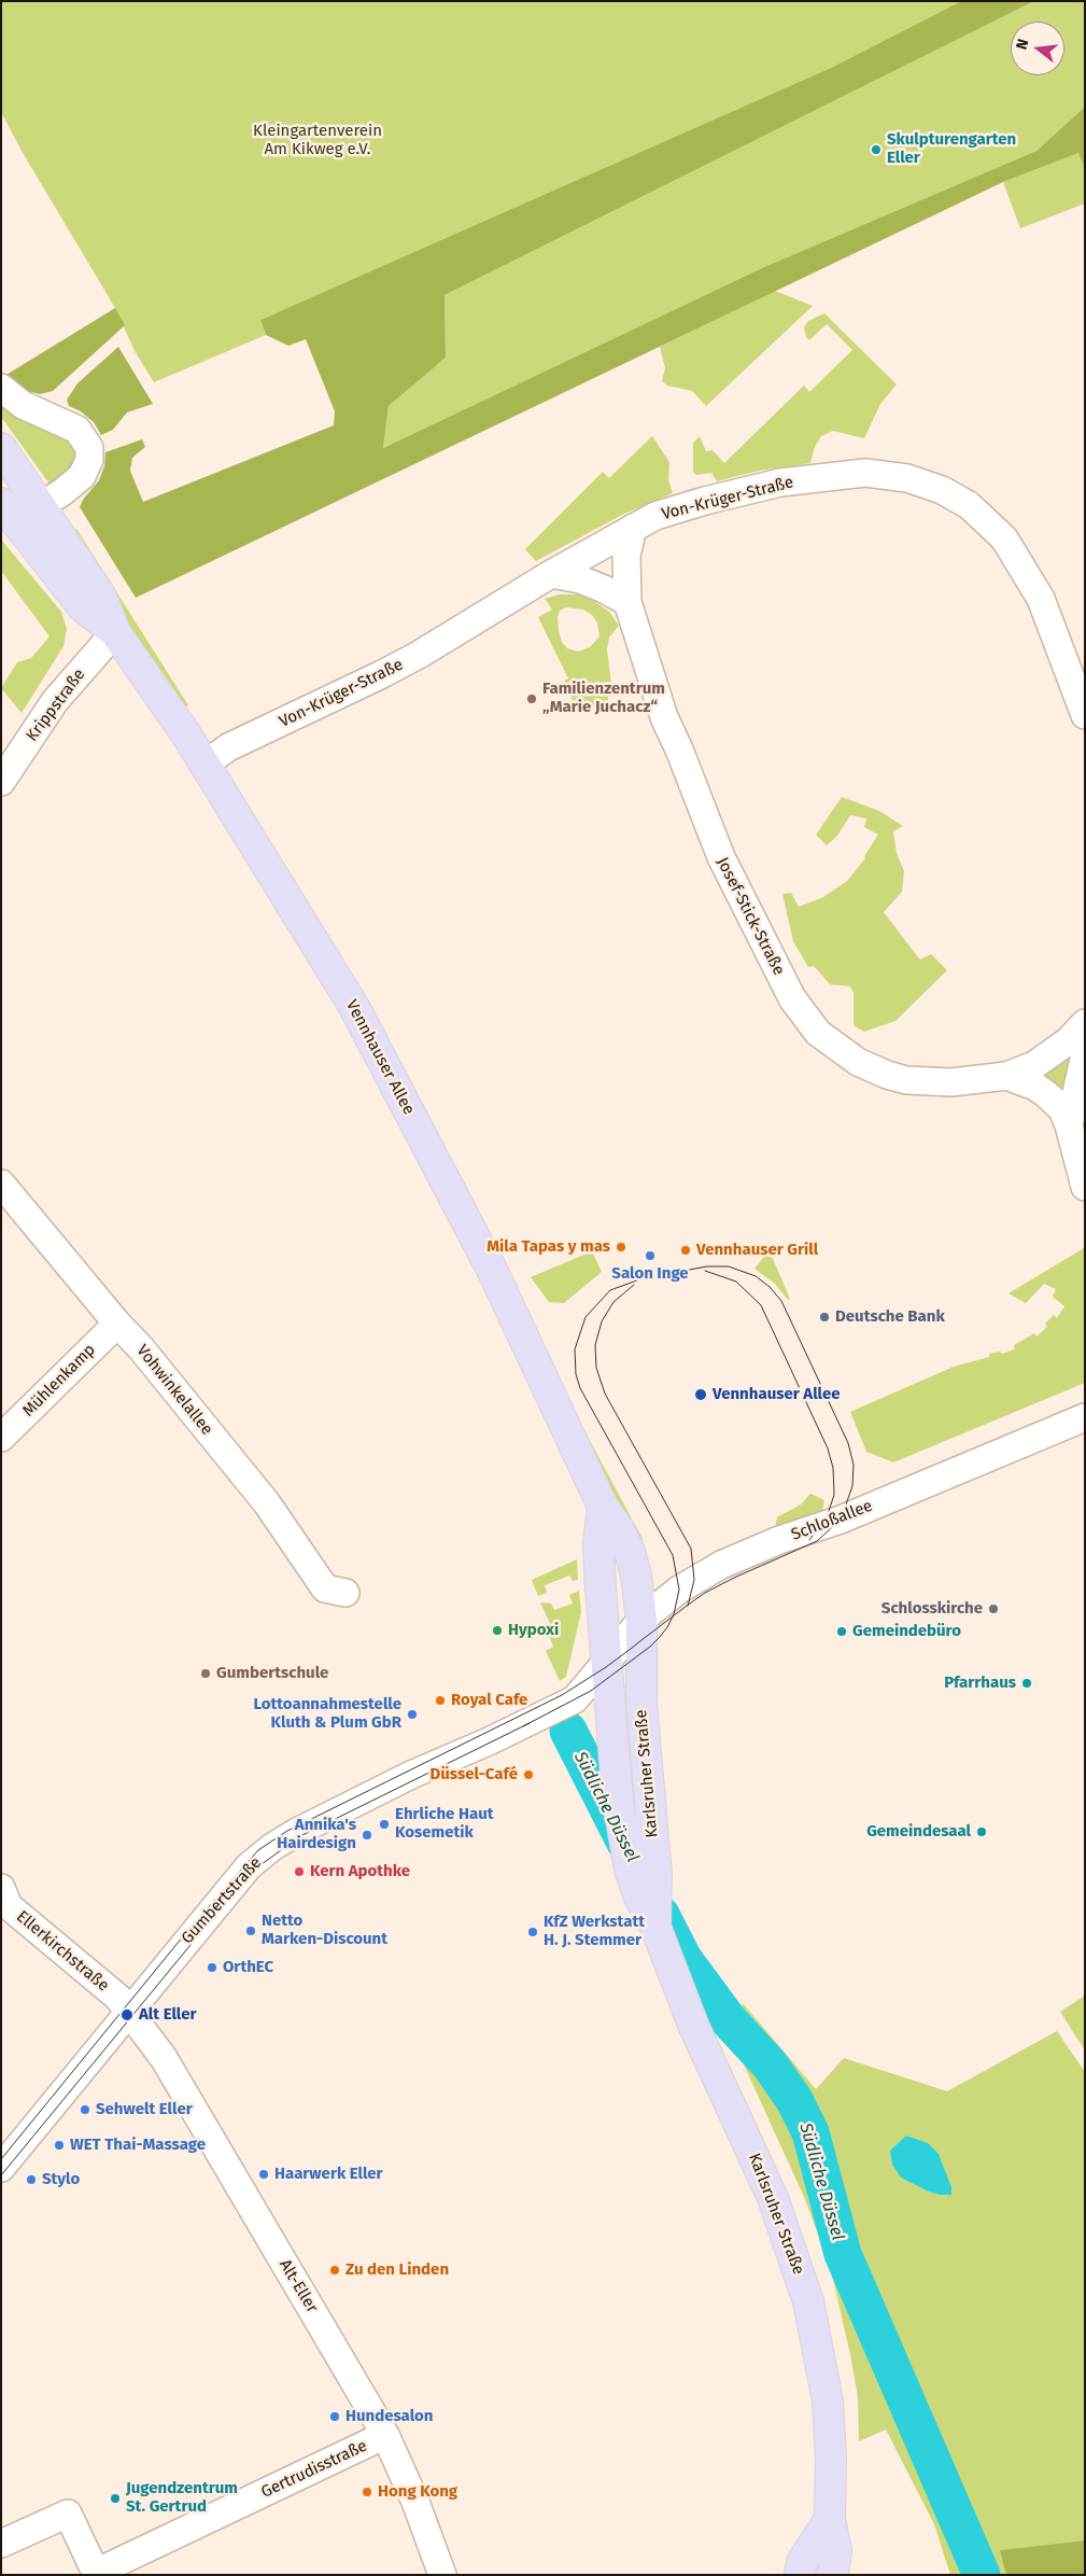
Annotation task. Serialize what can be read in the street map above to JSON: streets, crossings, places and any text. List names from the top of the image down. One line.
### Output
{"streets":{"main road":["Vennhauser Allee","Karlsruher Straße"],"street":["Von-Krüger-Straße","Krippstraße","Josef-Stick-Straße","Mühlenkamp","Vohwinkelallee","Schloßallee","Gumbertstraße","Ellerkirchstraße","Alt-Eller","Gertrudisstraße"]},"crossings":[["Von-Krüger-Straße","Josef-Stick-Straße"],["Von-Krüger-Straße","Vennhauser Allee"],["Krippstraße","Vennhauser Allee"],["Vennhauser Allee","Schloßallee"],["Vennhauser Allee","Karlsruher Straße"],["Mühlenkamp","Vohwinkelallee"],["Schloßallee","Karlsruher Straße"],["Schloßallee","Gumbertstraße"],["Karlsruher Straße","Gumbertstraße"],["Gumbertstraße","Ellerkirchstraße"],["Gumbertstraße","Alt-Eller"],["Ellerkirchstraße","Alt-Eller"],["Alt-Eller","Gertrudisstraße"]],"water":["Südliche Düssel"],"parks":["Kleingartenverein Am Kikweg e.V."],"places":["Skulpturengarten Eller","Familienzentrum „Marie Juchacz“","Mila Tapas y mas","Vennhauser Grill","Salon Inge","Deutsche Bank","Vennhauser Allee","Schlosskirche","Hypoxi","Gemeindebüro","Gumbertschule","Pfarrhaus","Royal Cafe","Lottoannahmestelle Kluth & Plum GbR","Düssel-Café","Ehrliche Haut Kosemetik","Gemeindesaal","Annika's Hairdesign","Kern Apothke","Netto Marken-Discount","KfZ Werkstatt H. J. Stemmer","OrthEC","Alt Eller","Sehwelt Eller","WET Thai-Massage","Haarwerk Eller","Stylo","Zu den Linden","Hundesalon","Hong Kong","Jugendzentrum St. Gertrud"],"north":"left"}
